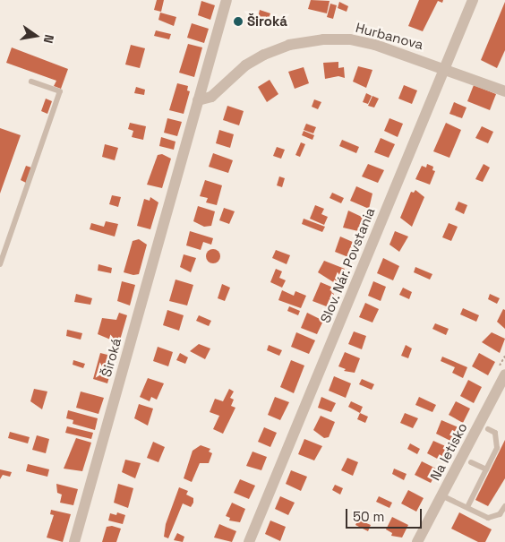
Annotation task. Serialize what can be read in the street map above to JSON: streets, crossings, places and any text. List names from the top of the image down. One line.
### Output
{"streets":{"street":["Hurbanova","Slov. Nár. Povstania","Široká","Na letisko"]},"crossings":[["Hurbanova","Slov. Nár. Povstania"],["Hurbanova","Široká"]],"places":["Široká"],"scale_bar":"50 m","north":"right"}
